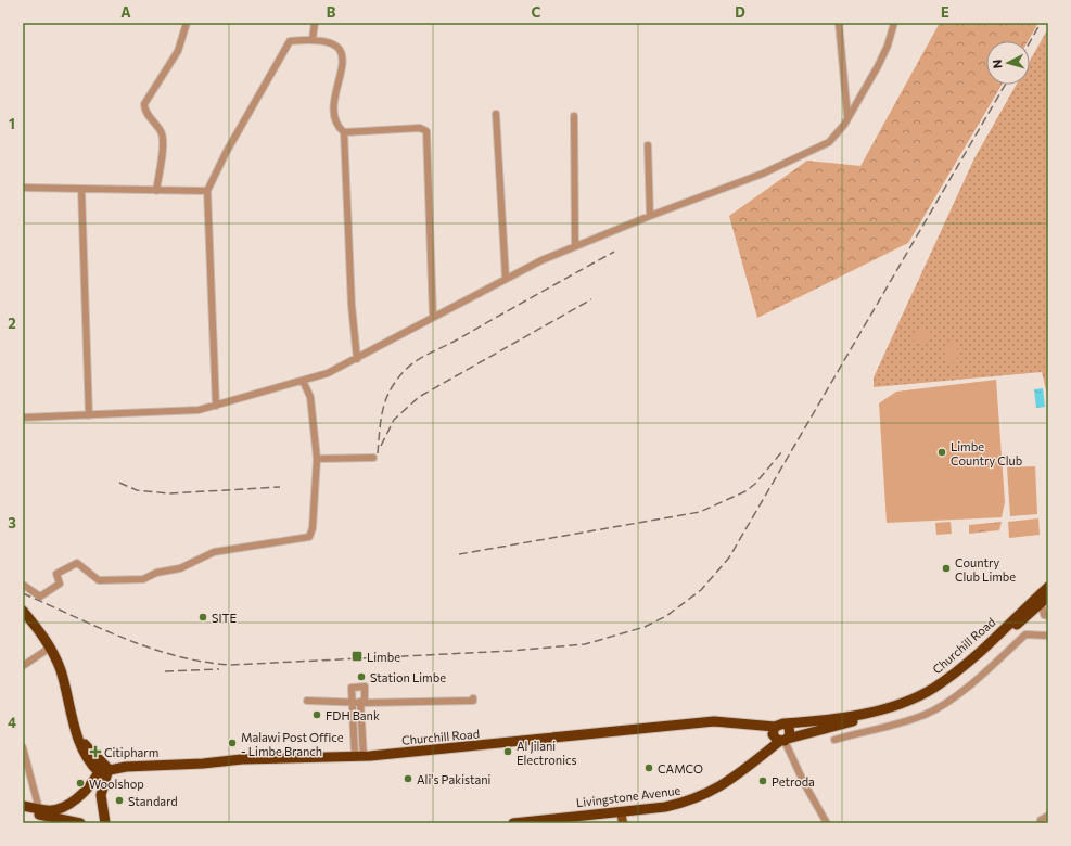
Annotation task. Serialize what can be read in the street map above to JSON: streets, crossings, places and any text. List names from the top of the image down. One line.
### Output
{"streets":{"highway":["Churchill Road","Livingstone Avenue"]},"crossings":[["Churchill Road","Livingstone Avenue"]],"places":{"other":["Limbe Country Club","Country Club Limbe","SITE","Station Limbe","FDH Bank","Malawi Post Office - Limbe Branch","Al Jilani Electronics","CAMCO","Ali's Pakistani","Petroda","Woolshop","Standard"],"transit":["Limbe"],"health":["Citipharm"]},"north":"left","grid":{"columns":["A","B","C","D","E"],"rows":["1","2","3","4"]}}
